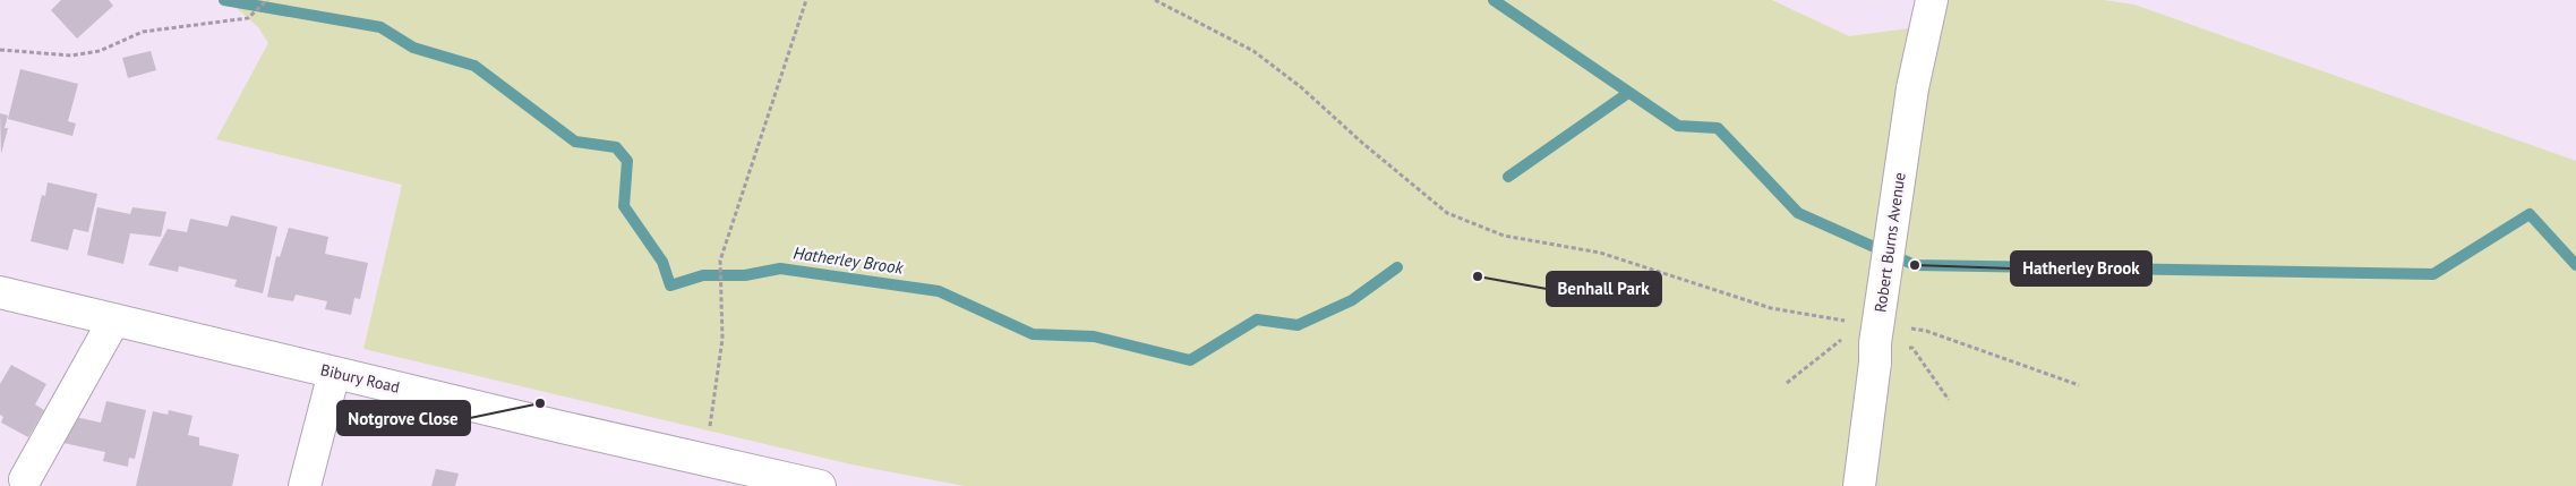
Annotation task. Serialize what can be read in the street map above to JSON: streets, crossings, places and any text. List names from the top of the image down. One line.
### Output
{"streets":{"street":["Robert Burns Avenue","Bibury Road"]},"water":["Hatherley Brook"],"places":["Hatherley Brook","Benhall Park","Notgrove Close"]}
